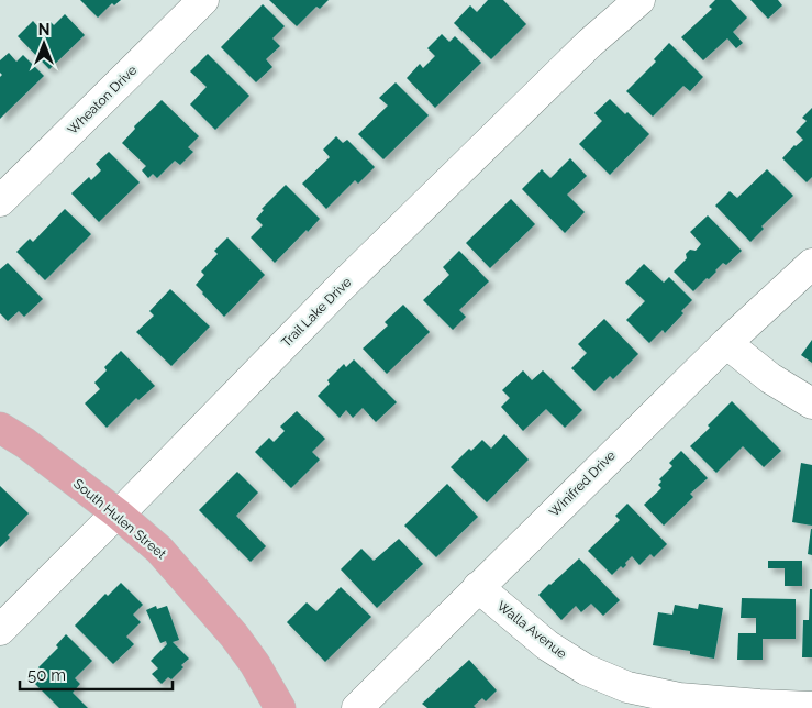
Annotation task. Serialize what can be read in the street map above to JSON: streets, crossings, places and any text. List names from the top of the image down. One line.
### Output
{"streets":{"main road":["South Hulen Street"],"street":["Wheaton Drive","Trail Lake Drive","Winifred Drive","Walla Avenue"]},"crossings":[["Trail Lake Drive","South Hulen Street"],["Winifred Drive","Walla Avenue"]],"scale_bar":"50 m","north":"top"}
